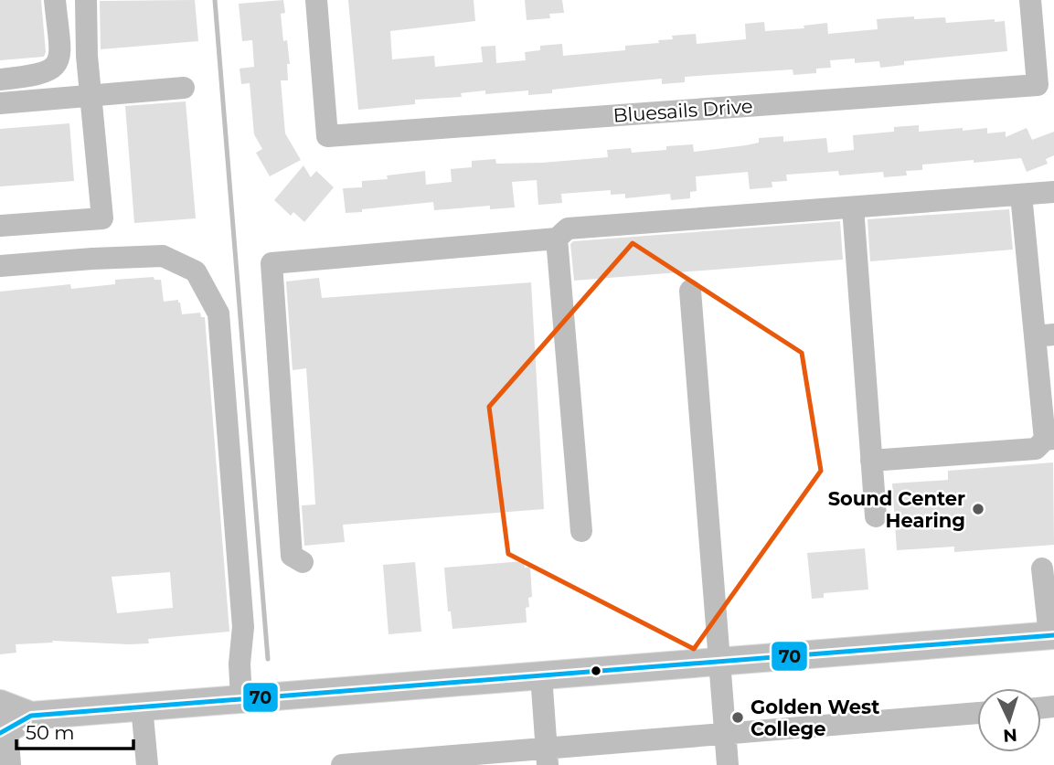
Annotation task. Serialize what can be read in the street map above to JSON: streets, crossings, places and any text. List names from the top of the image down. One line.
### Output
{"streets":{"street":["Bluesails Drive"]},"places":["Sound Center Hearing","Golden West College"],"lines":["transit line 70"],"scale_bar":"50 m","north":"bottom"}
